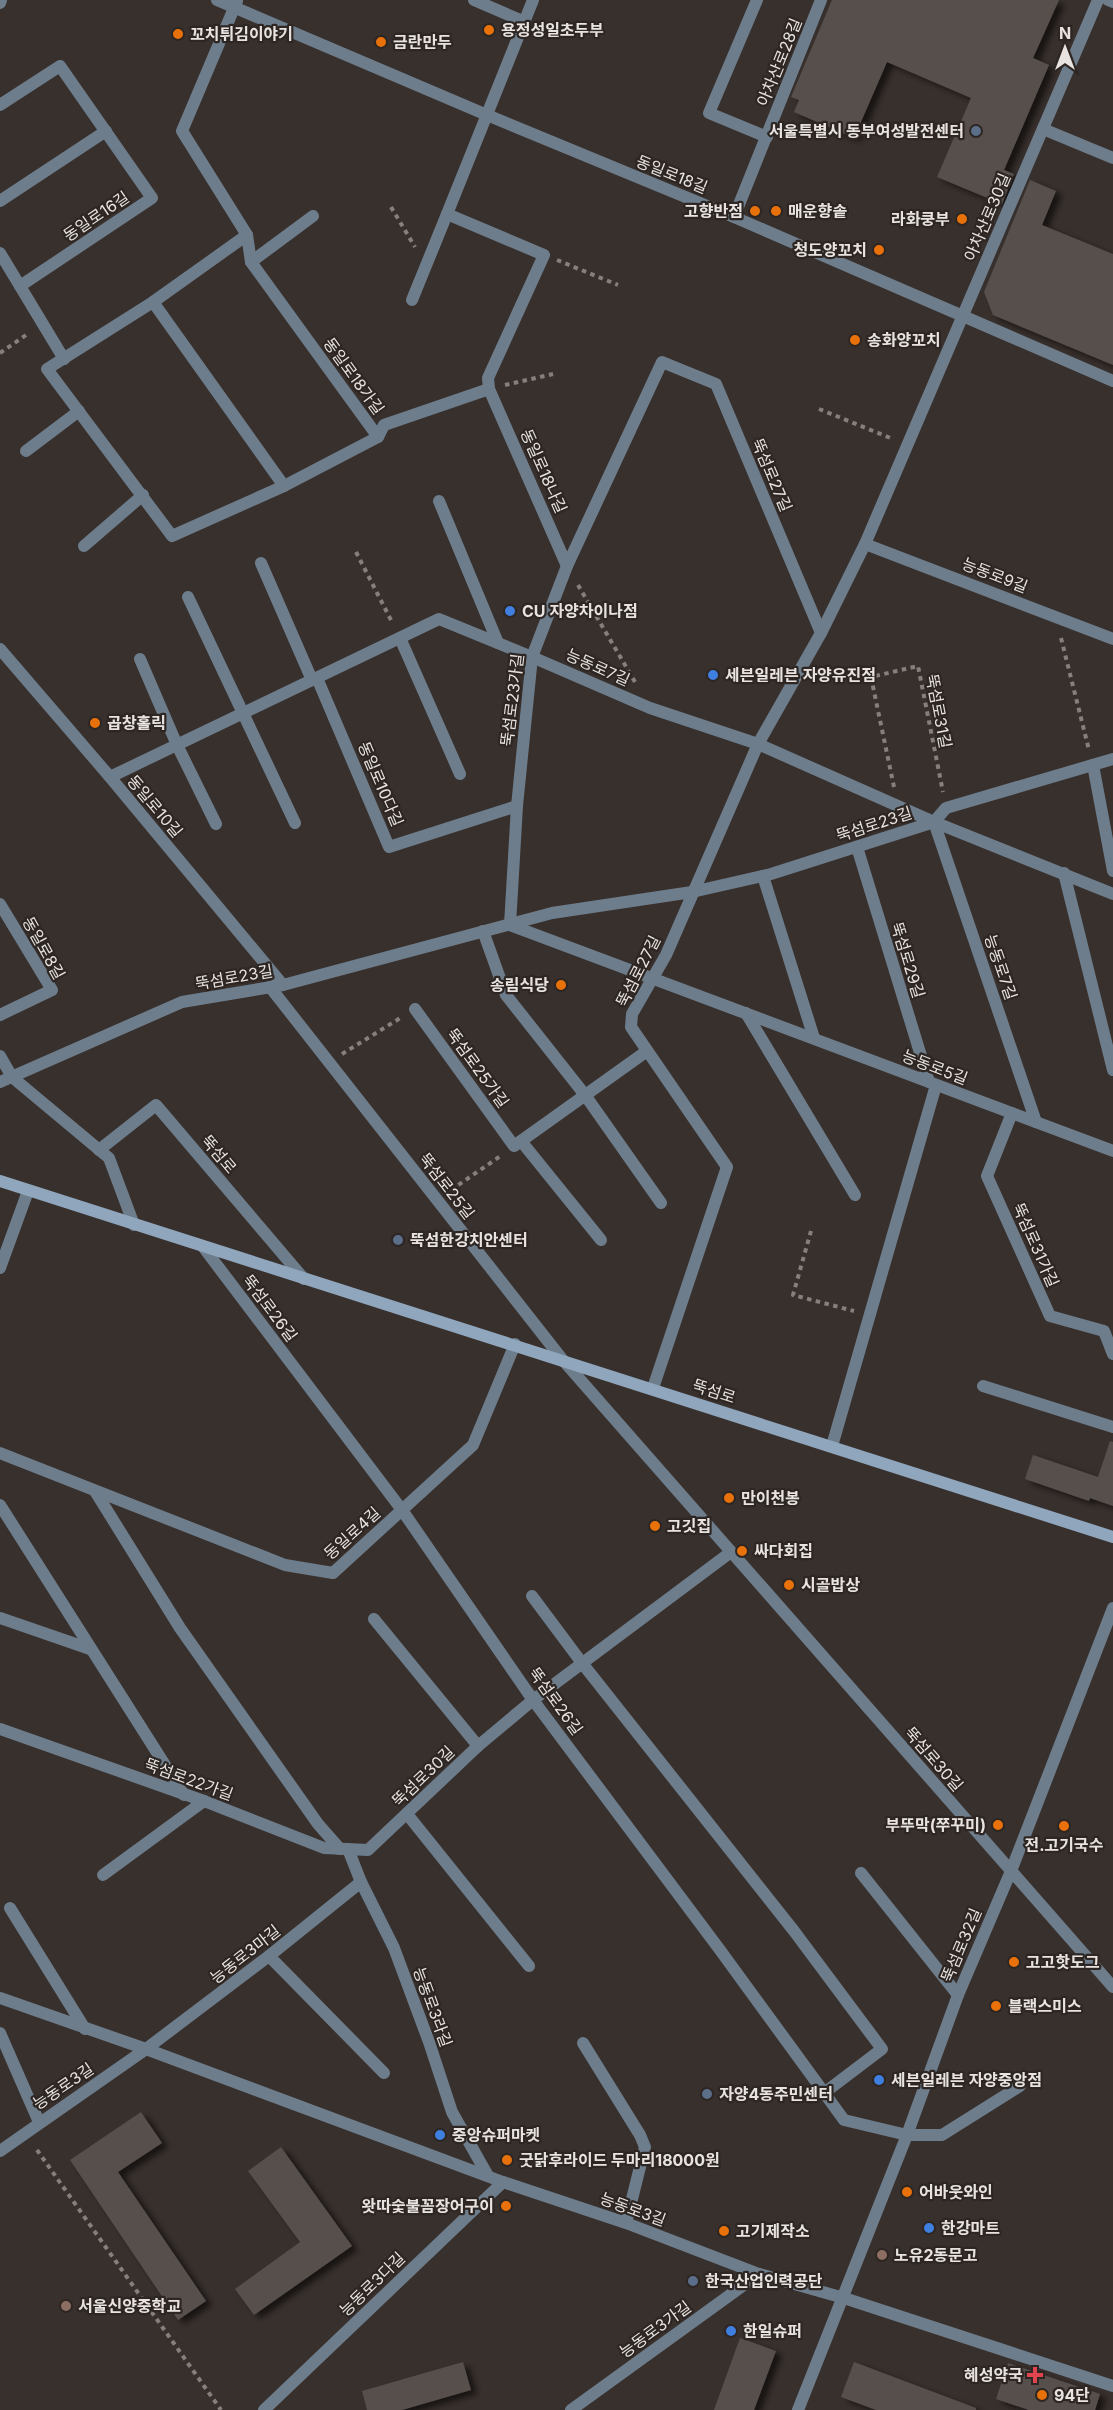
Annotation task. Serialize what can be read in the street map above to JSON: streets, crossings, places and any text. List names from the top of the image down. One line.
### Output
{"streets":{"main road":["뚝섬로"],"street":["아차산로28길","동일로18길","동일로16길","아차산로30길","동일로18가길","동일로18나길","뚝섬로27길","능동로9길","능동로7길","뚝섬로23가길","동일로10다길","동일로10길","뚝섬로23길","동일로8길","뚝섬로29길","능동로5길","뚝섬로25가길","뚝섬로25길","뚝섬로31가길","뚝섬로26길","동일로4길","뚝섬로30길","뚝섬로22가길","뚝섬로32길","능동로3마길","능동로3라길","능동로3길","능동로3다길","능동로3가길"],"path":["뚝섬로31길"]},"crossings":[["아차산로28길","동일로18길"],["동일로18길","아차산로30길"],["동일로18길","동일로18가길"],["동일로18길","뚝섬로27길"],["아차산로30길","뚝섬로27길"],["동일로18가길","동일로18나길"],["동일로18나길","능동로7길"],["동일로18나길","뚝섬로23가길"],["뚝섬로27길","능동로9길"],["뚝섬로27길","능동로7길"],["뚝섬로27길","뚝섬로23가길"],["뚝섬로27길","뚝섬로23길"],["뚝섬로27길","능동로5길"],["뚝섬로27길","뚝섬로"],["능동로7길","뚝섬로23가길"],["능동로7길","뚝섬로31길"],["능동로7길","뚝섬로23길"],["능동로7길","능동로5길"],["뚝섬로23가길","동일로10다길"],["뚝섬로23가길","뚝섬로23길"],["뚝섬로23가길","능동로5길"],["뚝섬로31길","뚝섬로23길"],["동일로10길","뚝섬로23길"],["뚝섬로23길","뚝섬로29길"],["뚝섬로23길","능동로5길"],["뚝섬로23길","뚝섬로25길"],["뚝섬로29길","능동로5길"],["능동로5길","뚝섬로31가길"],["뚝섬로","뚝섬로25길"],["뚝섬로","뚝섬로26길"],["뚝섬로","동일로4길"],["뚝섬로","뚝섬로30길"],["뚝섬로25길","뚝섬로30길"],["뚝섬로26길","동일로4길"],["뚝섬로26길","뚝섬로30길"],["뚝섬로26길","뚝섬로32길"],["뚝섬로30길","뚝섬로22가길"],["뚝섬로30길","뚝섬로32길"],["뚝섬로22가길","능동로3라길"],["뚝섬로32길","능동로3길"],["능동로3마길","능동로3라길"],["능동로3마길","능동로3길"],["능동로3라길","능동로3길"],["능동로3길","능동로3다길"],["능동로3길","능동로3가길"]],"places":{"other":["용정성일초두부","꼬치튀김이야기","금란만두","서울특별시 동부여성발전센터","고향반점","매운향솥","라화쿵부","청도양꼬치","송화양꼬치","CU 자양차이나점","세븐일레븐 자양유진점","곱창홀릭","송림식당","뚝섬한강치안센터","만이천봉","고깃집","싸다회집","시골밥상","부뚜막(쭈꾸미)","전.고기국수","고고핫도그","블랙스미스","세븐일레븐 자양중앙점","자양4동주민센터","중앙슈퍼마켓","굿닭후라이드 두마리18000원","어바웃와인","왓따숯불꼼장어구이","한강마트","고기제작소","노유2동문고","한국산업인력공단","서울신양중학교","한일슈퍼","94단"],"health":["혜성약국"]},"north":"top"}
